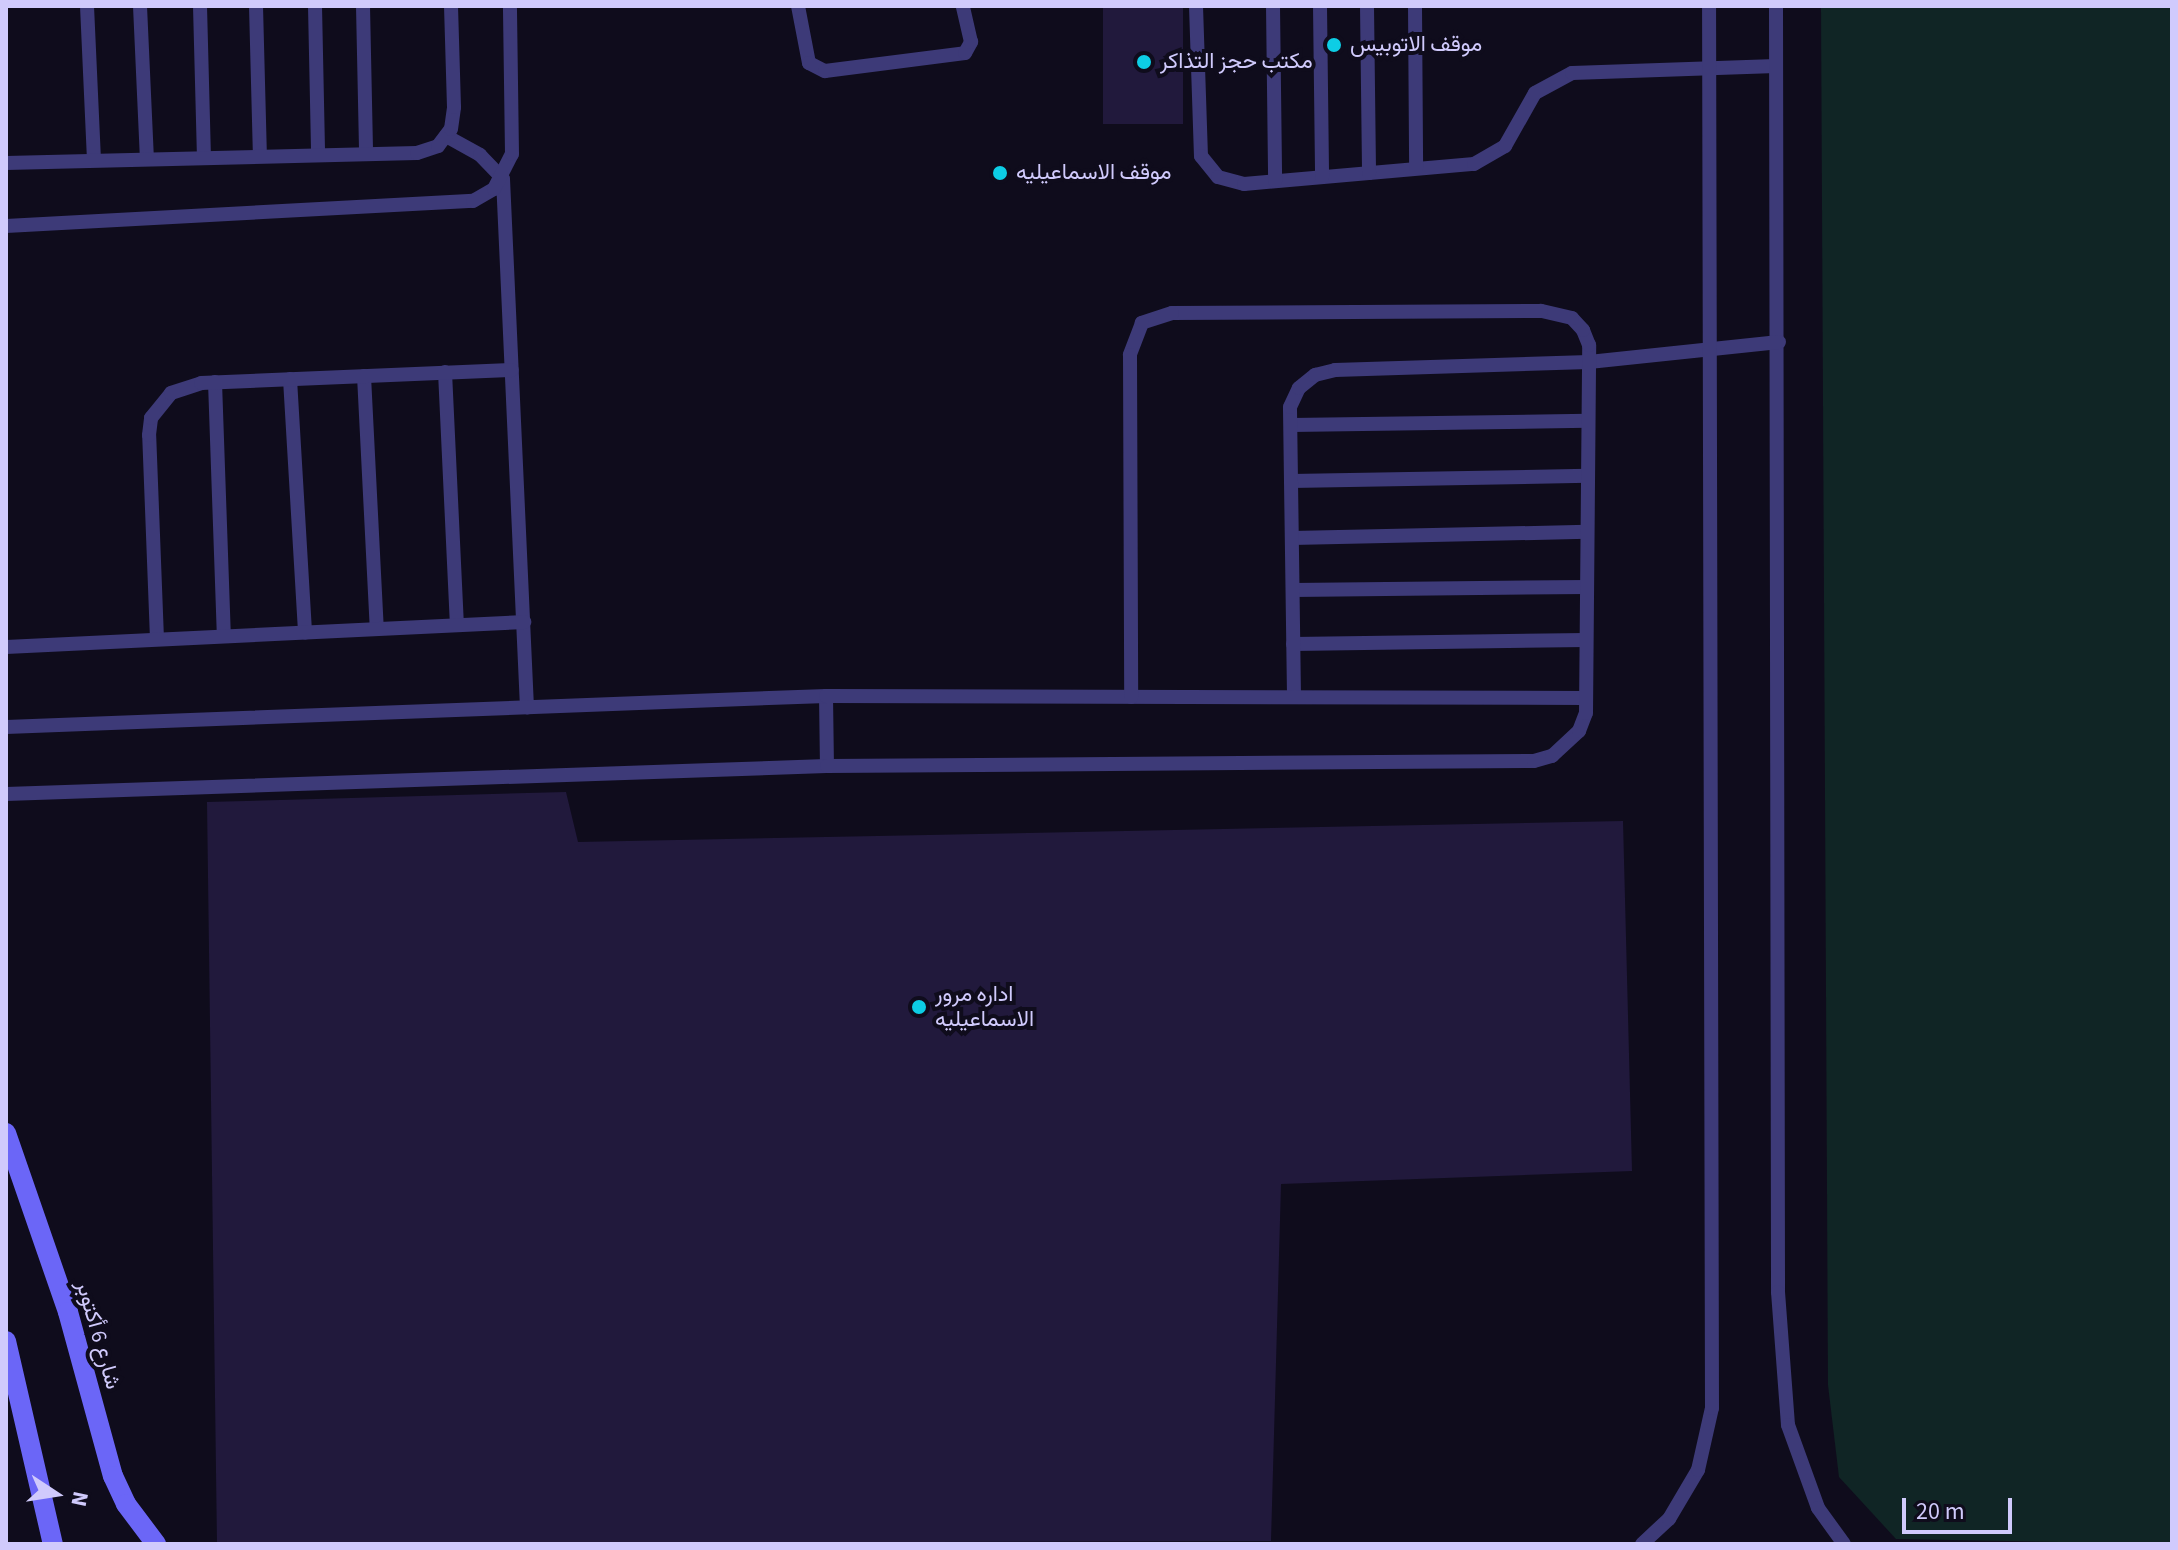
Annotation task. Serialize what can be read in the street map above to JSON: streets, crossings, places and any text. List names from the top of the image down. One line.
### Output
{"streets":{"street":["شارع 6 أكتوبر"]},"places":["موقف الاتوبيس","مكتب حجز التذاكر","موقف الاسماعيليه","اداره مرور الاسماعيليه"],"scale_bar":"20 m","north":"right"}
